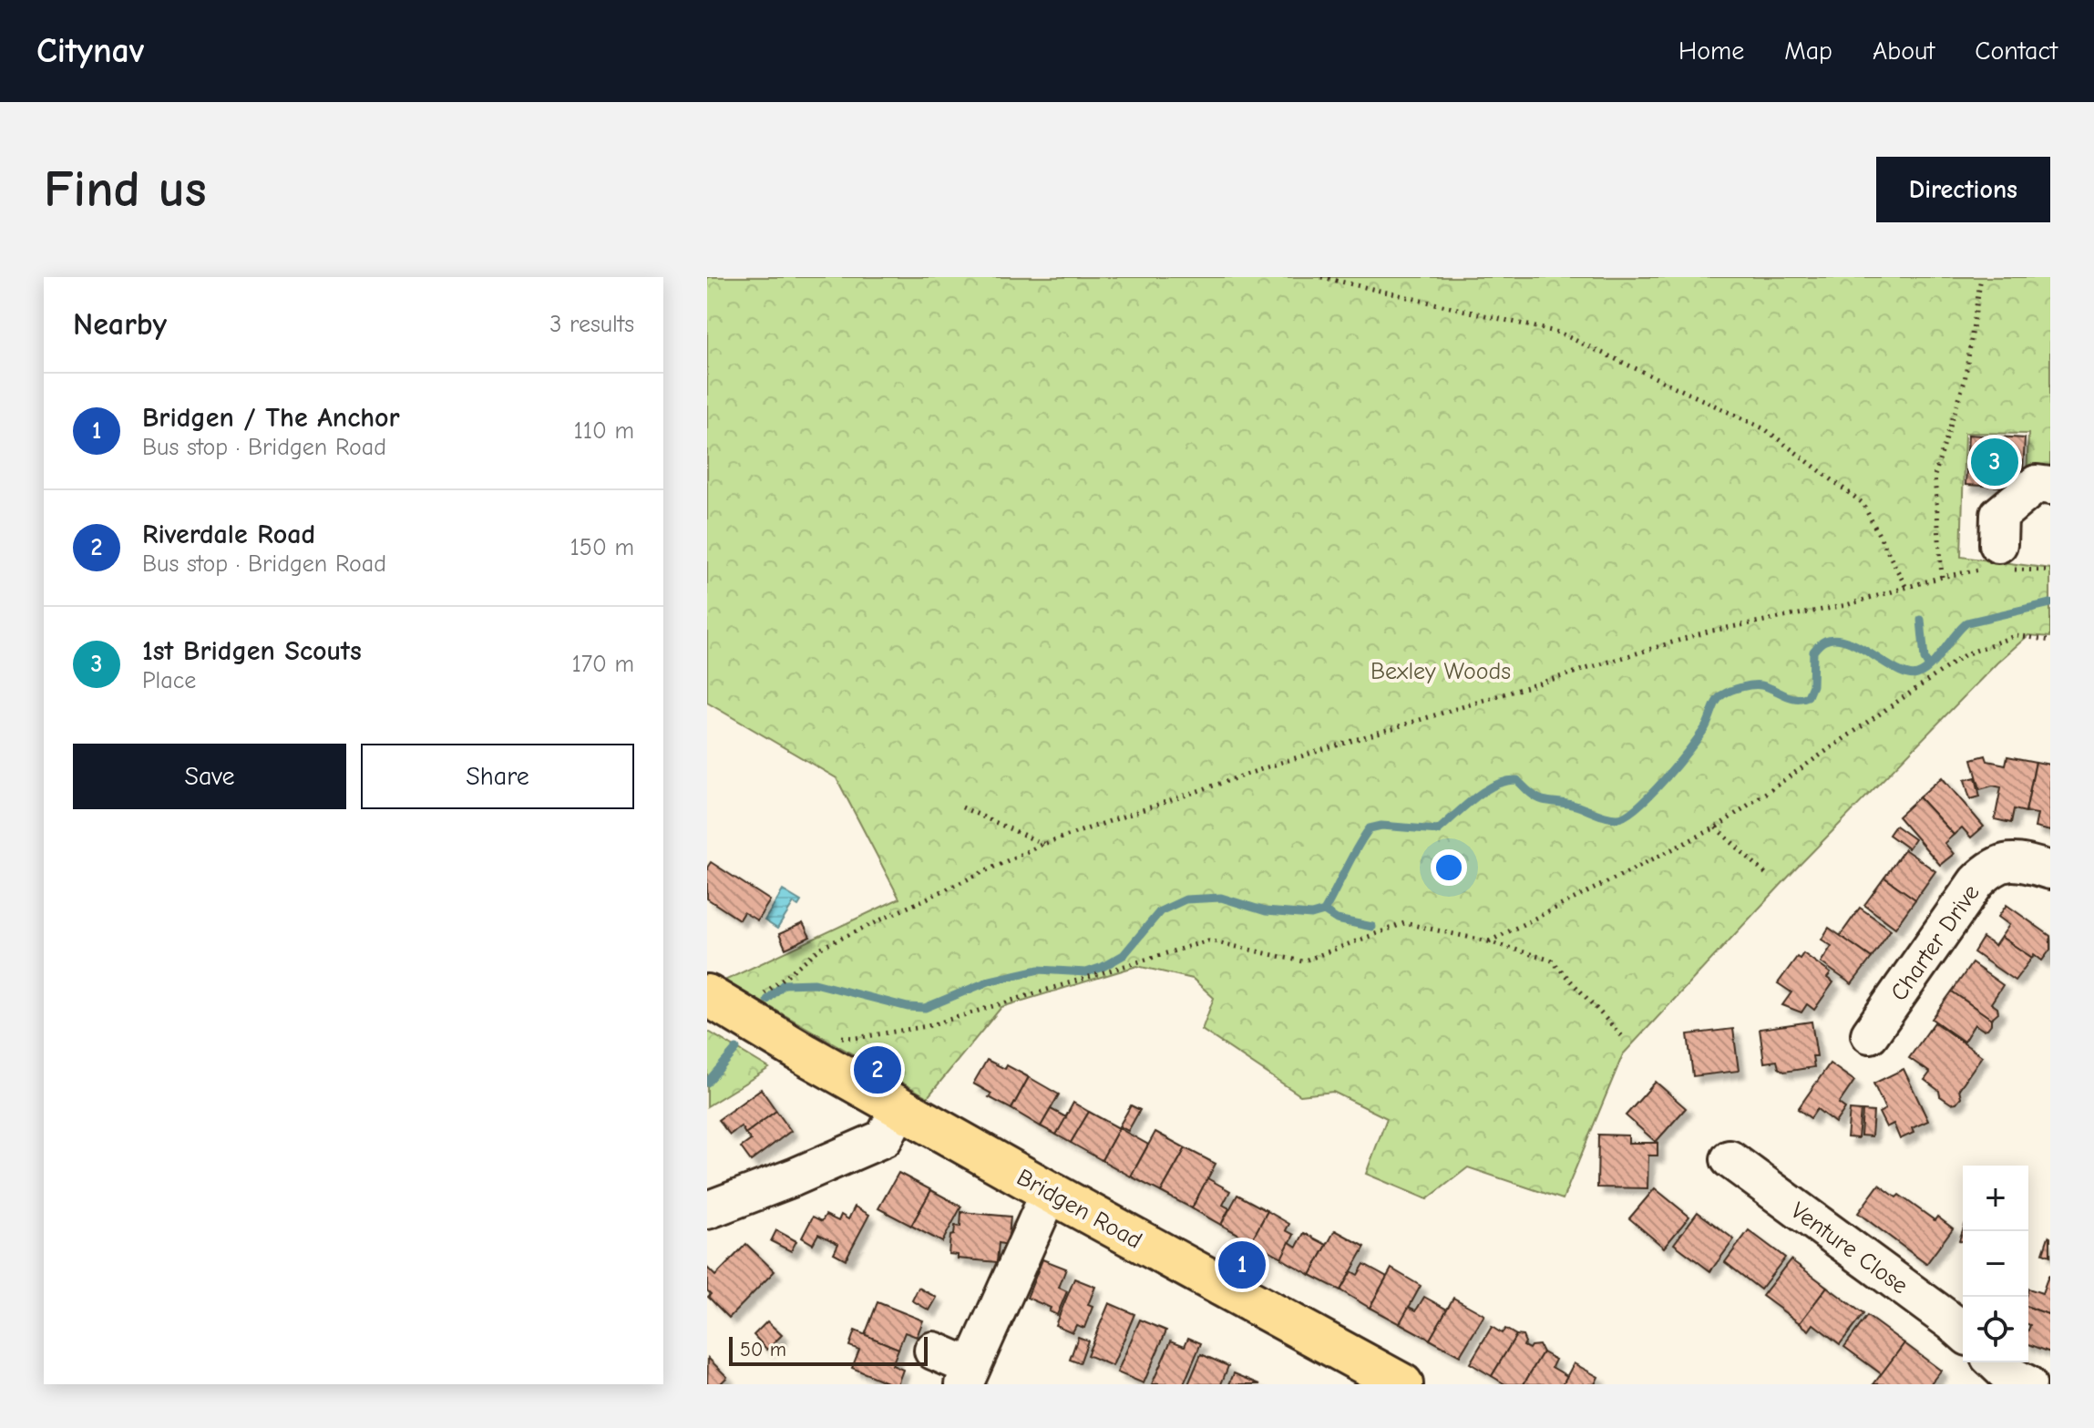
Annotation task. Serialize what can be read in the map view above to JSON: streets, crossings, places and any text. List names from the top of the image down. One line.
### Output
{"streets":{"main road":["Bridgen Road"],"street":["Charter Drive","Venture Close"]},"parks":["Bexley Woods"],"scale_bar":"50 m","page":{"header":"Citynav","nav":["Home","Map","About","Contact"],"buttons":["Directions",["Save","Share"]],"title":"Find us","heading":["Nearby","3 results"],"list":[{"mark":"1","name":"Bridgen / The Anchor","note":"Bus stop · Bridgen Road","value":"110 m"},{"mark":"2","name":"Riverdale Road","note":"Bus stop · Bridgen Road","value":"150 m"},{"mark":"3","name":"1st Bridgen Scouts","note":"Place","value":"170 m"}],"pins":["3","2","1"],"map_buttons":["+","−"],"scale":"50 m"}}
